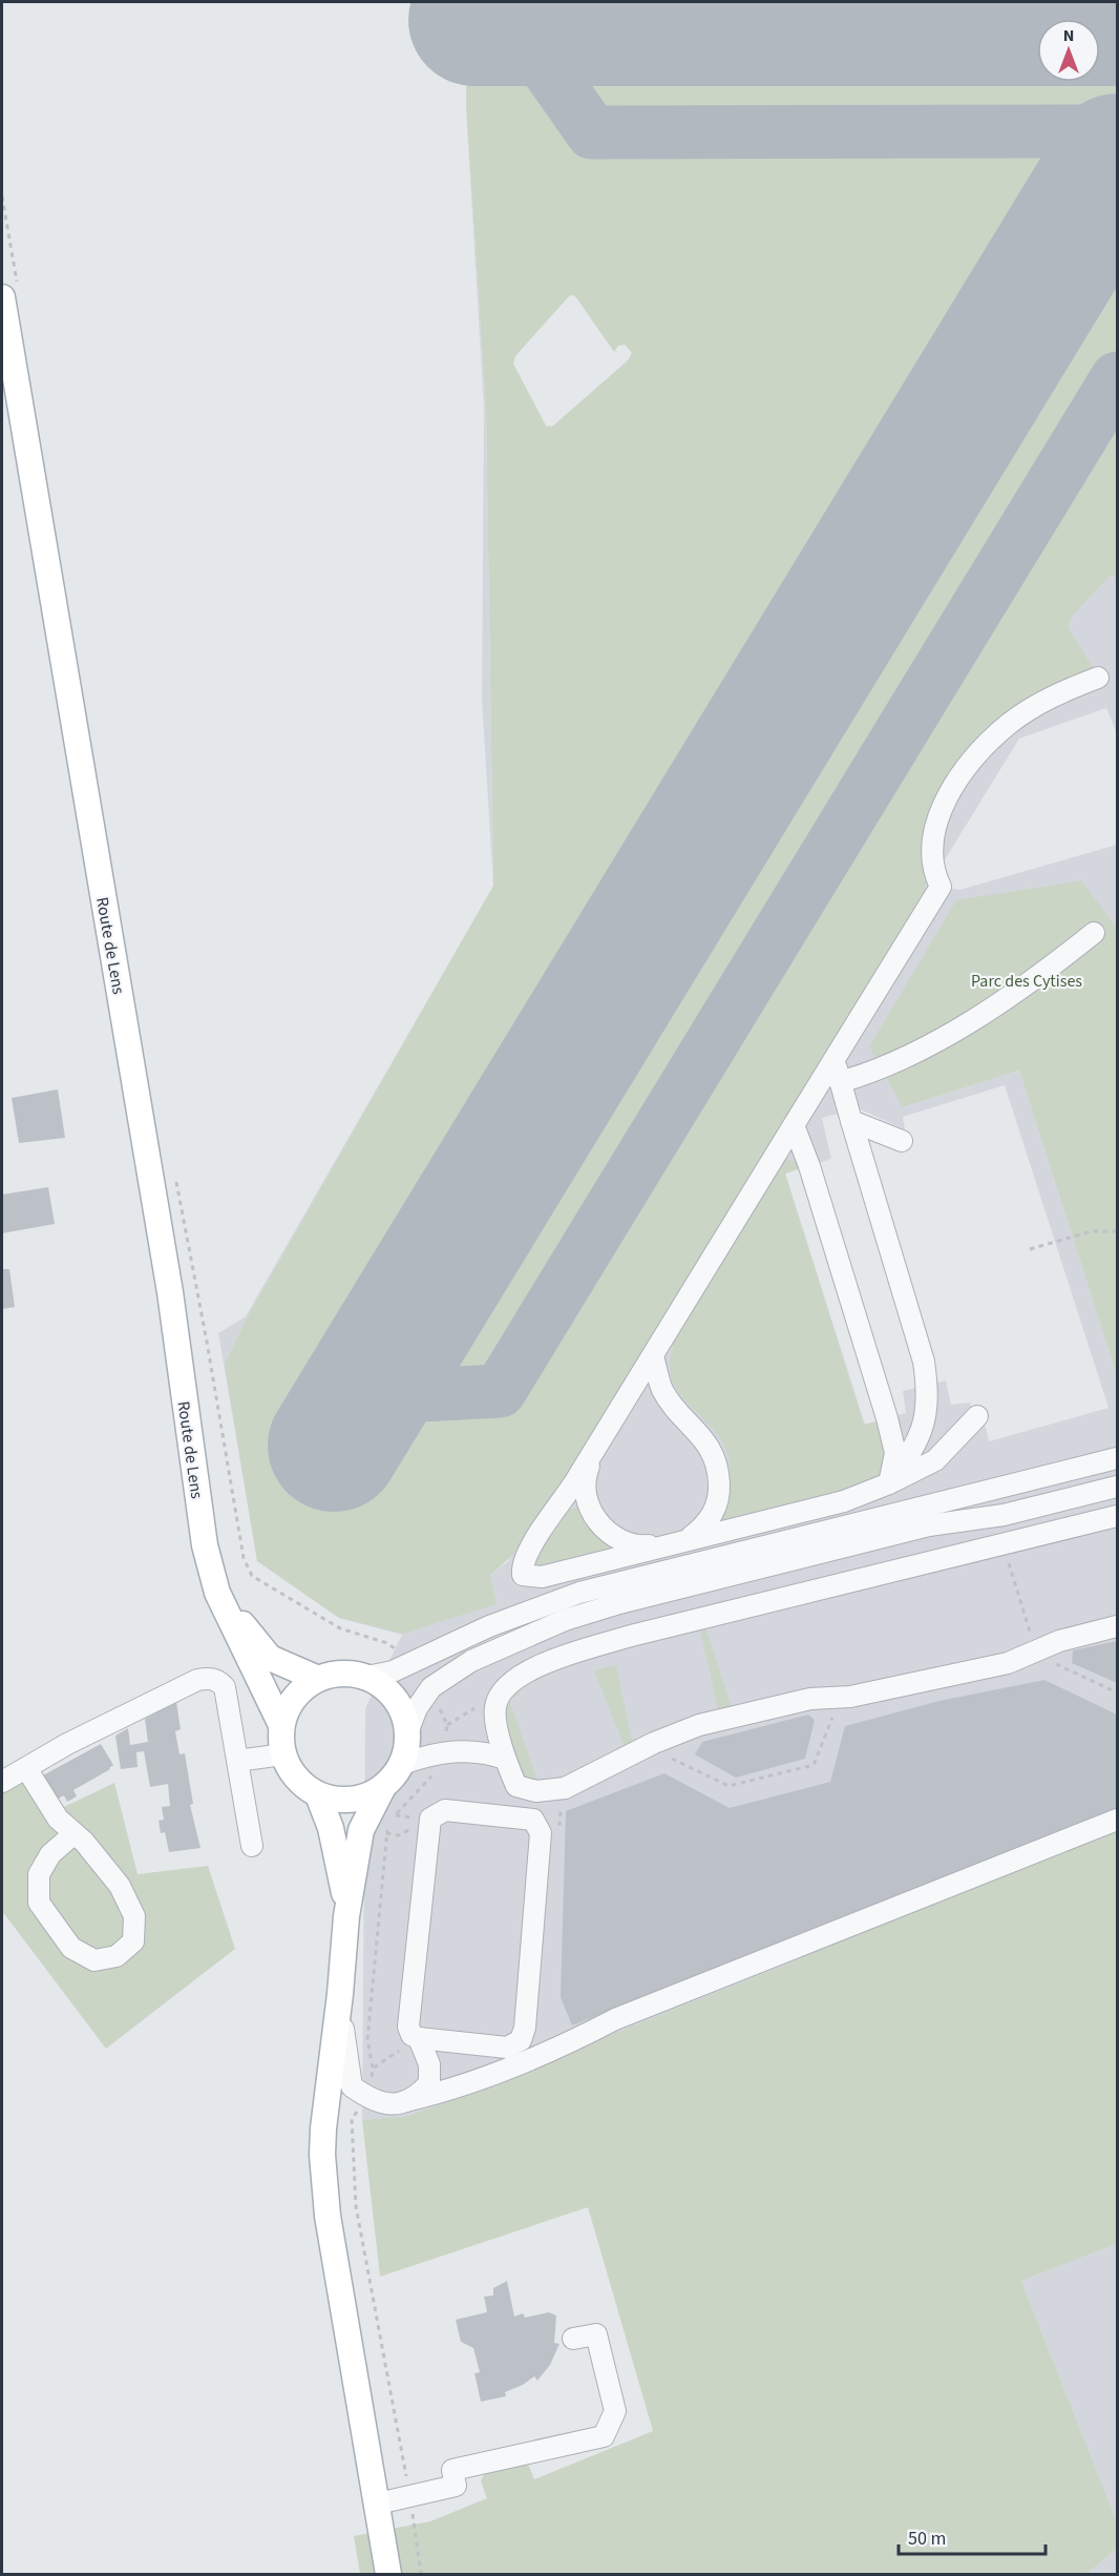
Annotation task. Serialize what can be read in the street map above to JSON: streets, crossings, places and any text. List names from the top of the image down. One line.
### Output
{"streets":{"main road":["Route de Lens"]},"parks":["Parc des Cytises"],"scale_bar":"50 m","north":"top"}
